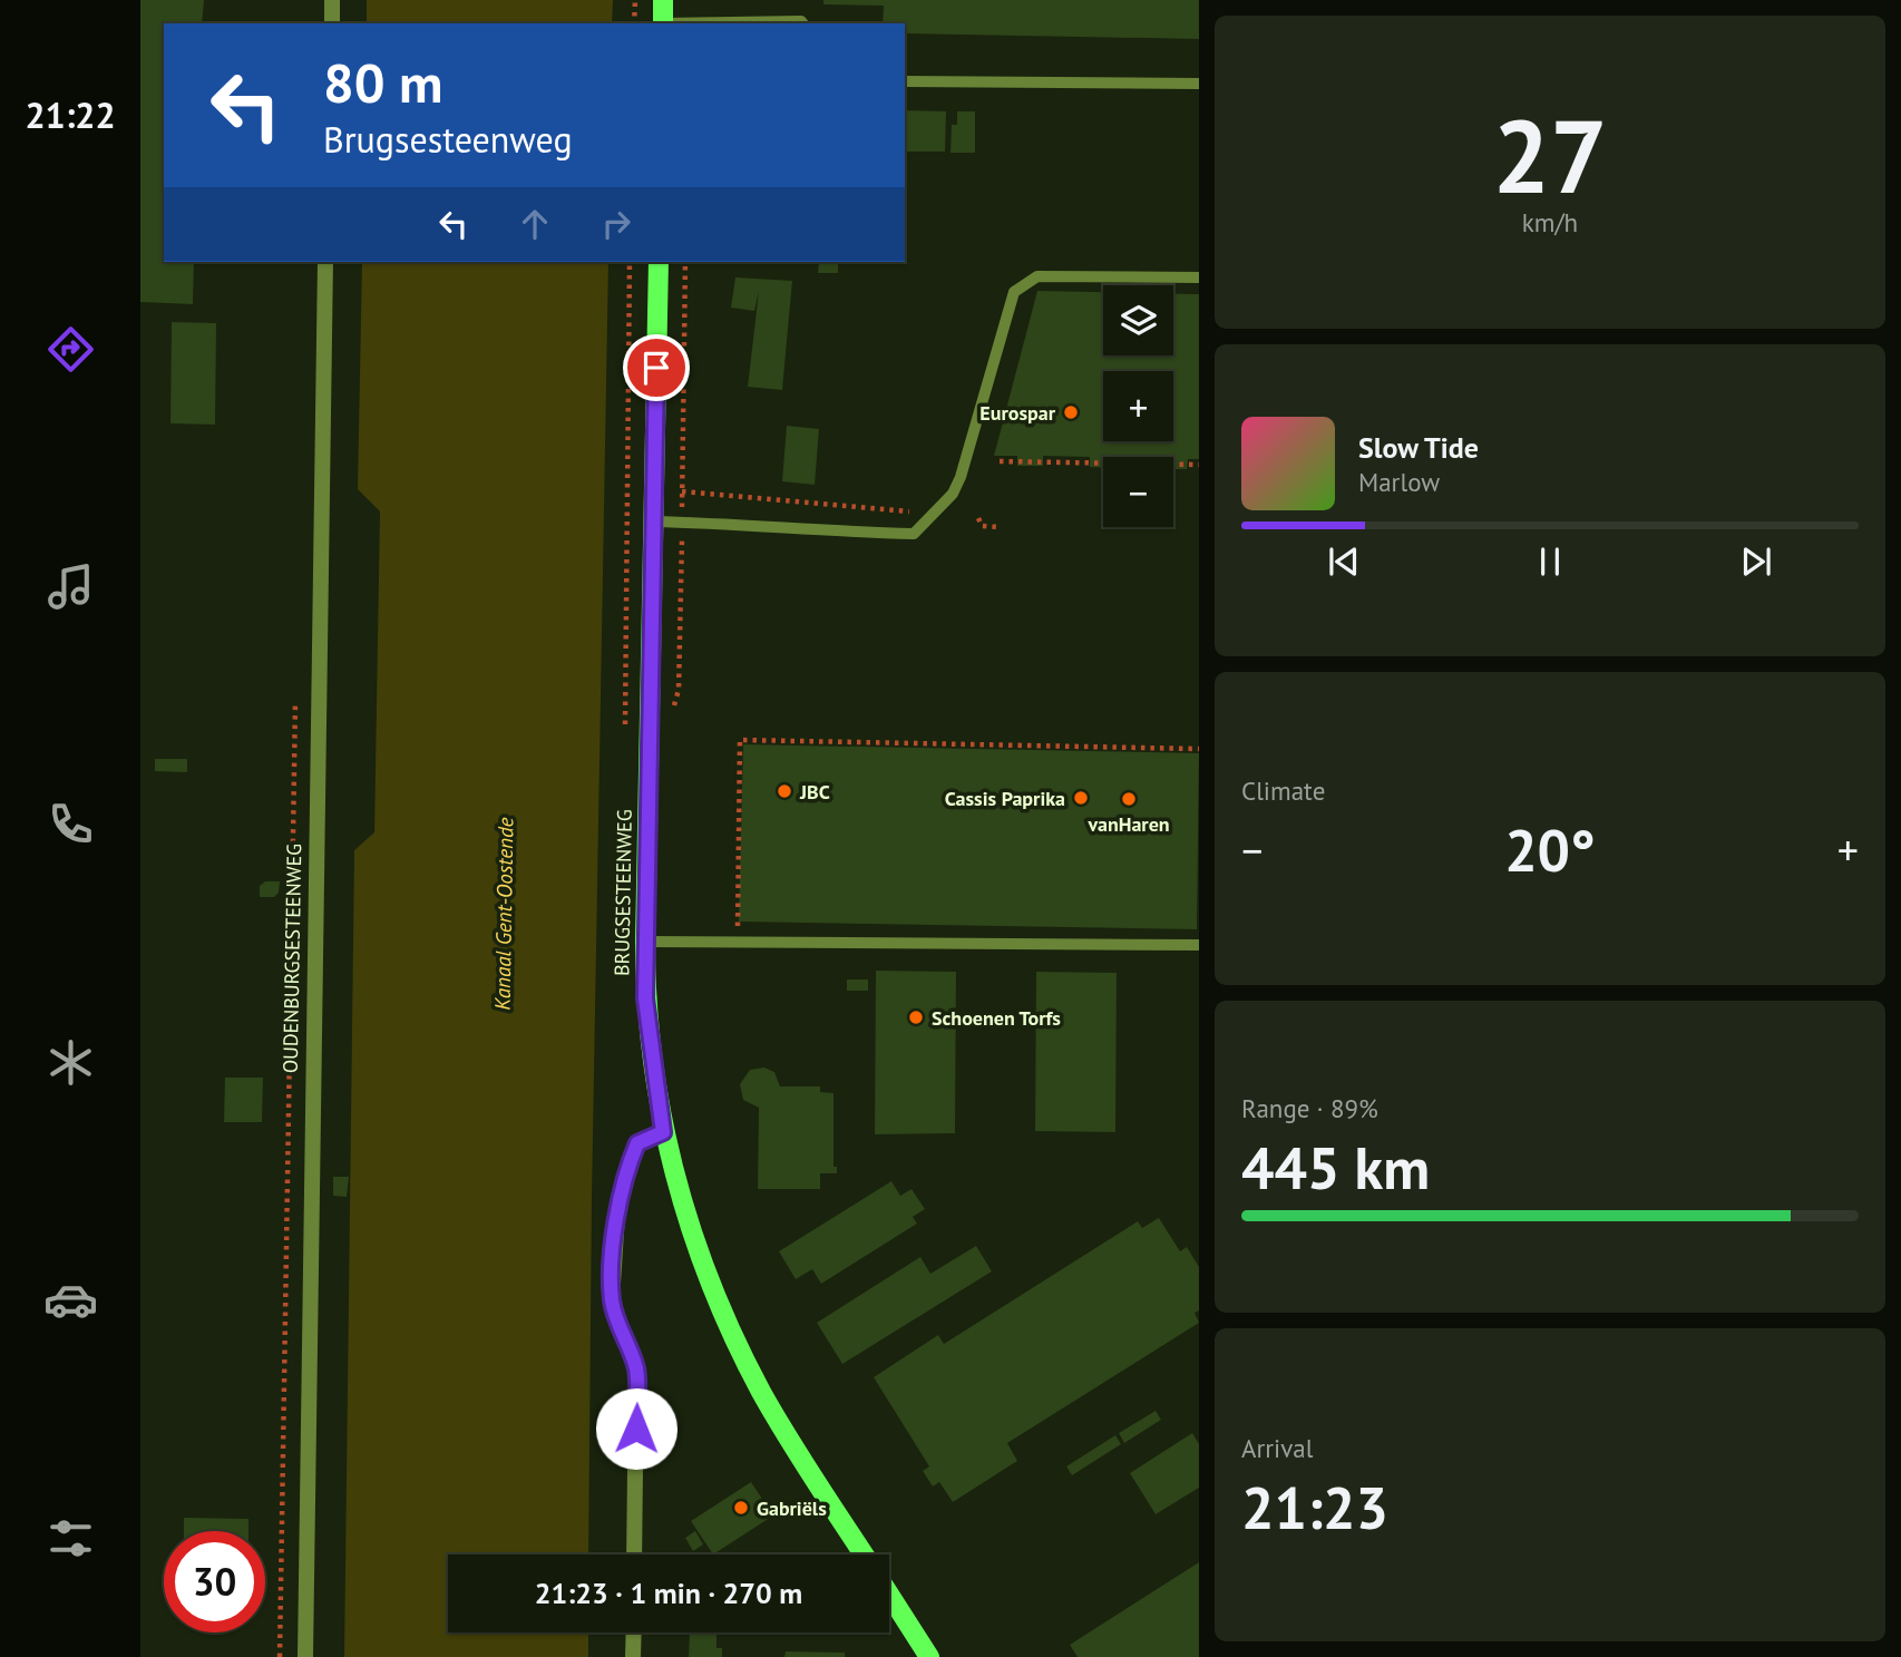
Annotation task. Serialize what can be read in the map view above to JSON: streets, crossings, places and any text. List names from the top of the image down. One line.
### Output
{"streets":{"main road":["BRUGSESTEENWEG"],"street":["OUDENBURGSESTEENWEG"]},"water":["Kanaal Gent-Oostende"],"places":["Eurospar","JBC","Cassis Paprika","vanHaren","Schoenen Torfs","Gabriëls"],"page":{"tabs":"21:22","tile":[["27","km/h"],"Climate",["Range · 89%","445 km"],["Arrival","21:23"]],"turn":["80 m","Brugsesteenweg"],"map_buttons":["+","−"],"song":["Slow Tide","Marlow"],"heat":["−","20°","+"],"limit":"30","trip":"21:23 · 1 min · 270 m"}}
